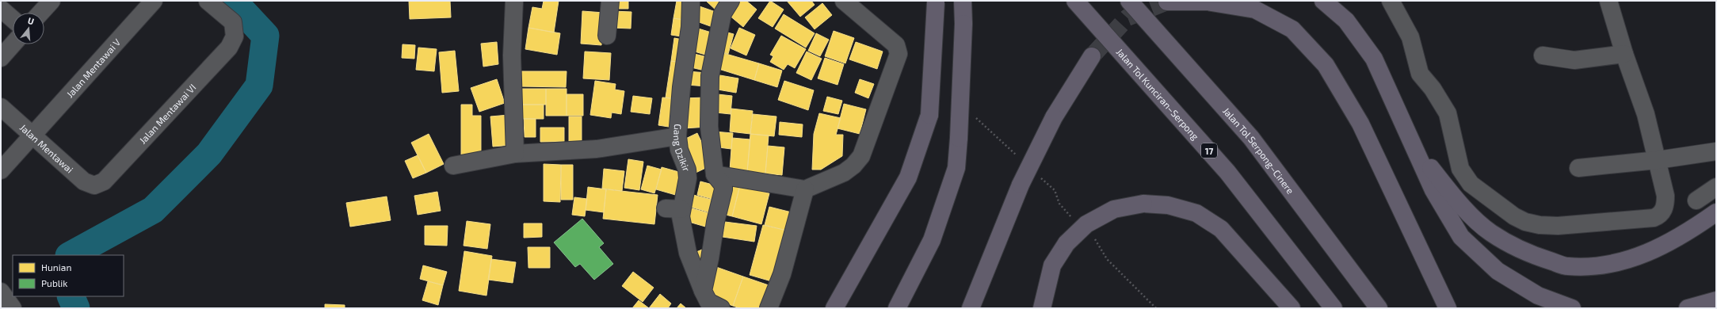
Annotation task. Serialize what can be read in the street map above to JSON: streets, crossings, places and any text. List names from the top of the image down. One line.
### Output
{"streets":{"highway":["Jalan Tol Kunciran–Serpong","17","Jalan Tol Serpong–Cinere"],"street":["Jalan Mentawai V","Jalan Mentawai VI","Gang Dzikir","Jalan Mentawai"]},"crossings":[["Jalan Mentawai V","Jalan Mentawai"],["Jalan Mentawai VI","Jalan Mentawai"]],"legend":["Hunian","Publik"],"north":"top"}
